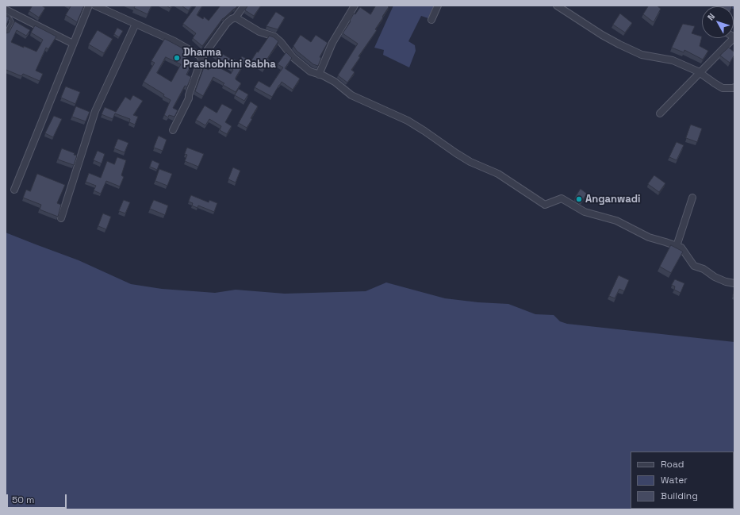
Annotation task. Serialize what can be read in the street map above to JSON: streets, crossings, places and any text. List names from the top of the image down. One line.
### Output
{"places":["Dharma Prashobhini Sabha","Anganwadi"],"legend":["Road","Water","Building"],"scale_bar":"50 m","north":"top left"}
